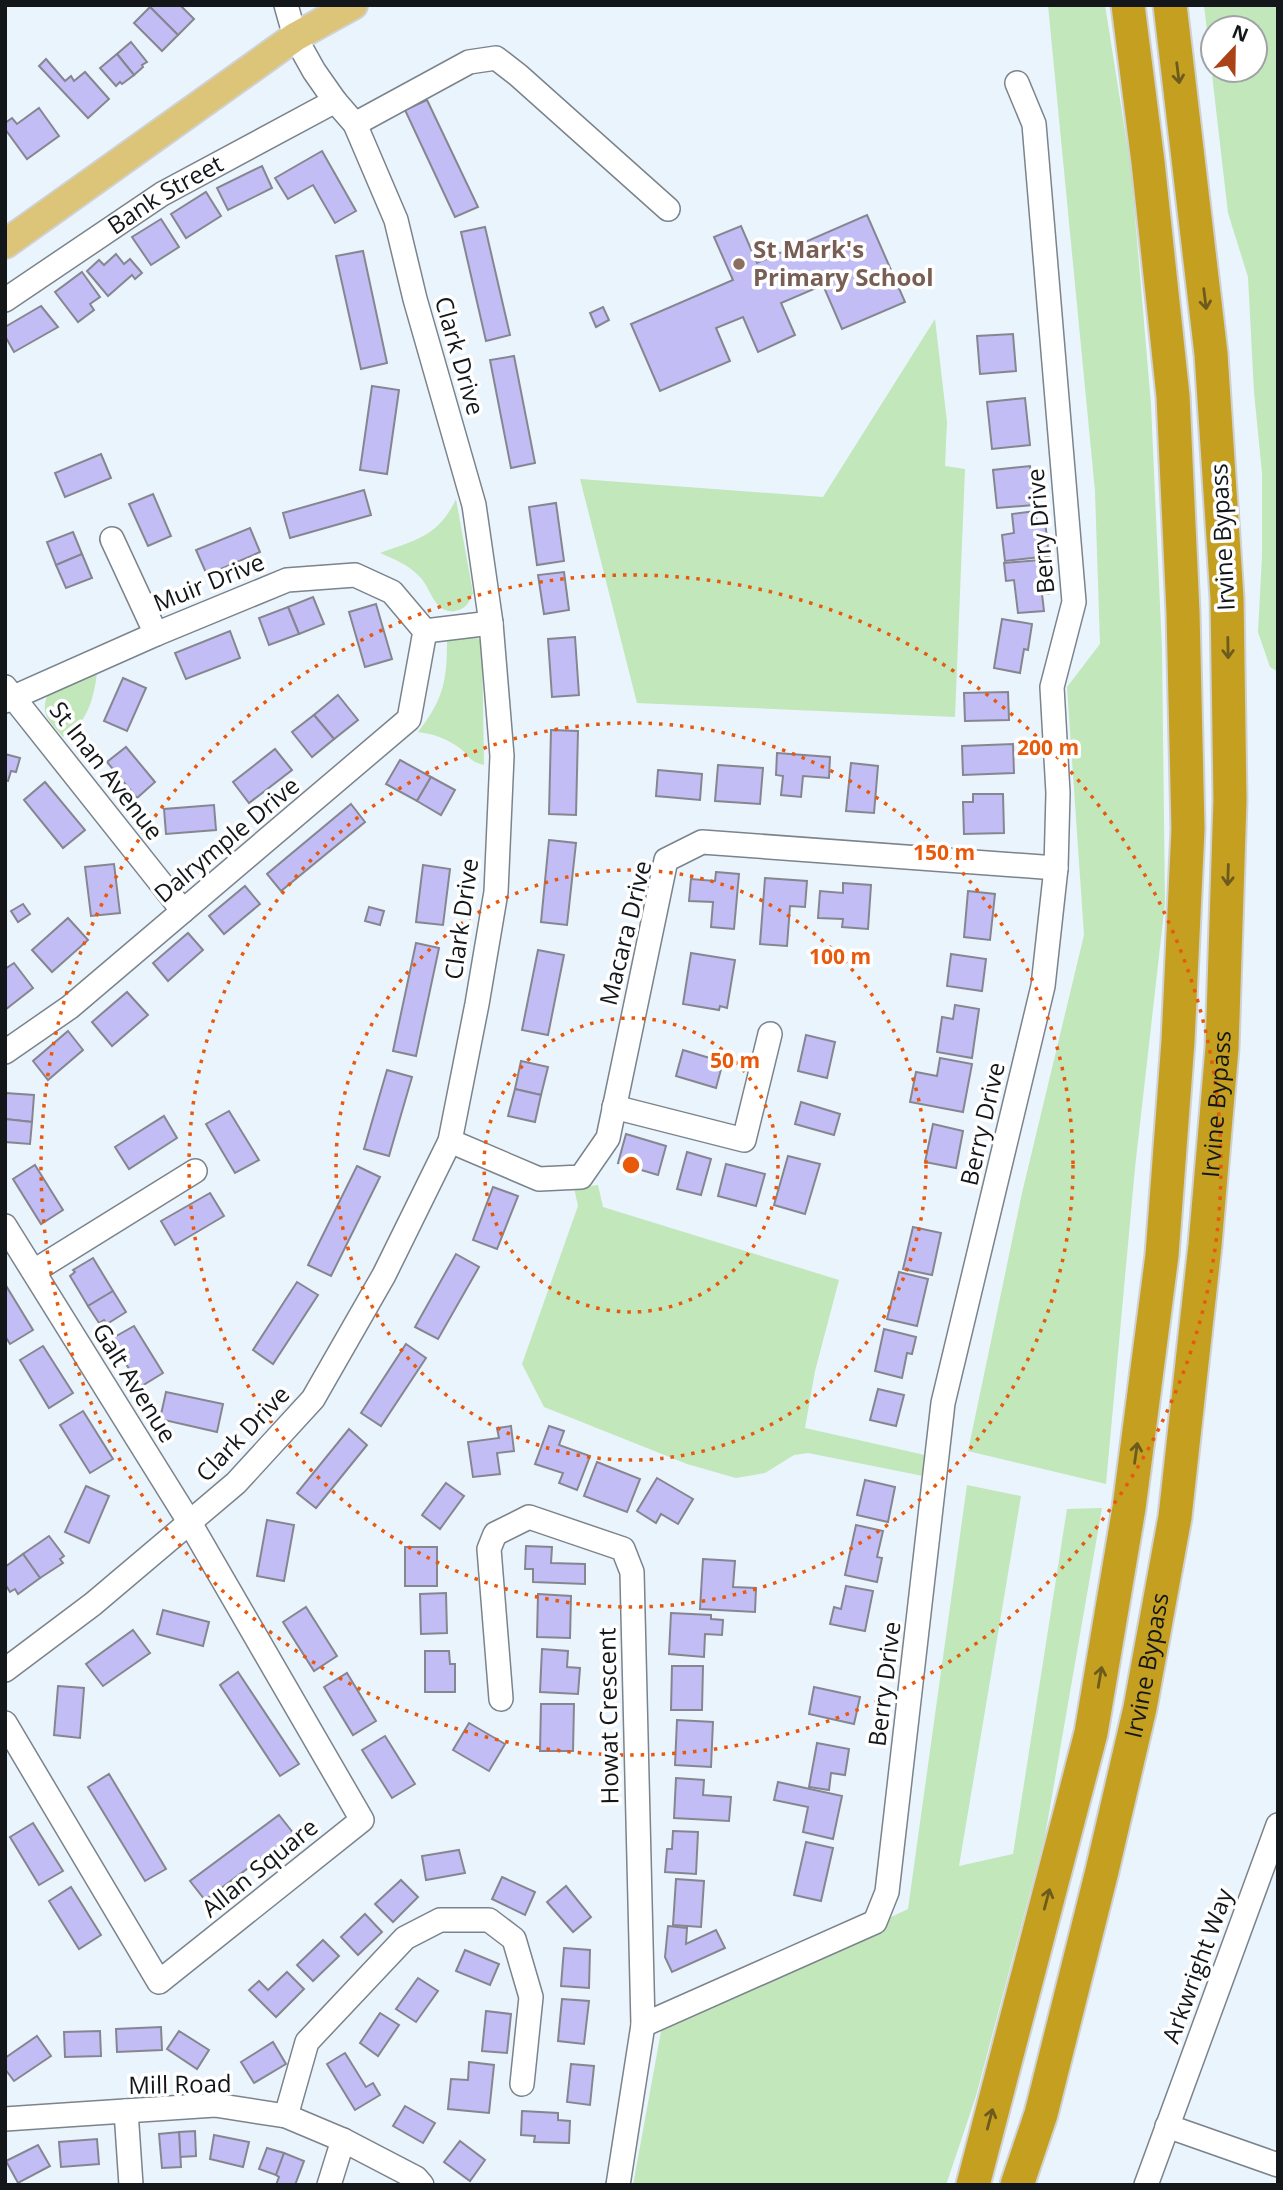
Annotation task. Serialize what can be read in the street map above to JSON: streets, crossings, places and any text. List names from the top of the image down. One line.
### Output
{"streets":{"highway":["Irvine Bypass"],"main road":["Bank Street"],"street":["Clark Drive","Berry Drive","Muir Drive","St Inan Avenue","Dalrymple Drive","Macara Drive","Galt Avenue","Howat Crescent","Allan Square","Arkwright Way","Mill Road"]},"crossings":[["Bank Street","Clark Drive"],["Clark Drive","Macara Drive"],["Clark Drive","Galt Avenue"],["Clark Drive","Allan Square"],["Berry Drive","Macara Drive"],["Berry Drive","Howat Crescent"],["Muir Drive","St Inan Avenue"],["Muir Drive","Dalrymple Drive"],["St Inan Avenue","Dalrymple Drive"],["Galt Avenue","Allan Square"]],"places":["St Mark's Primary School"],"north":"top","rings":["200 m","150 m","100 m","50 m"]}
